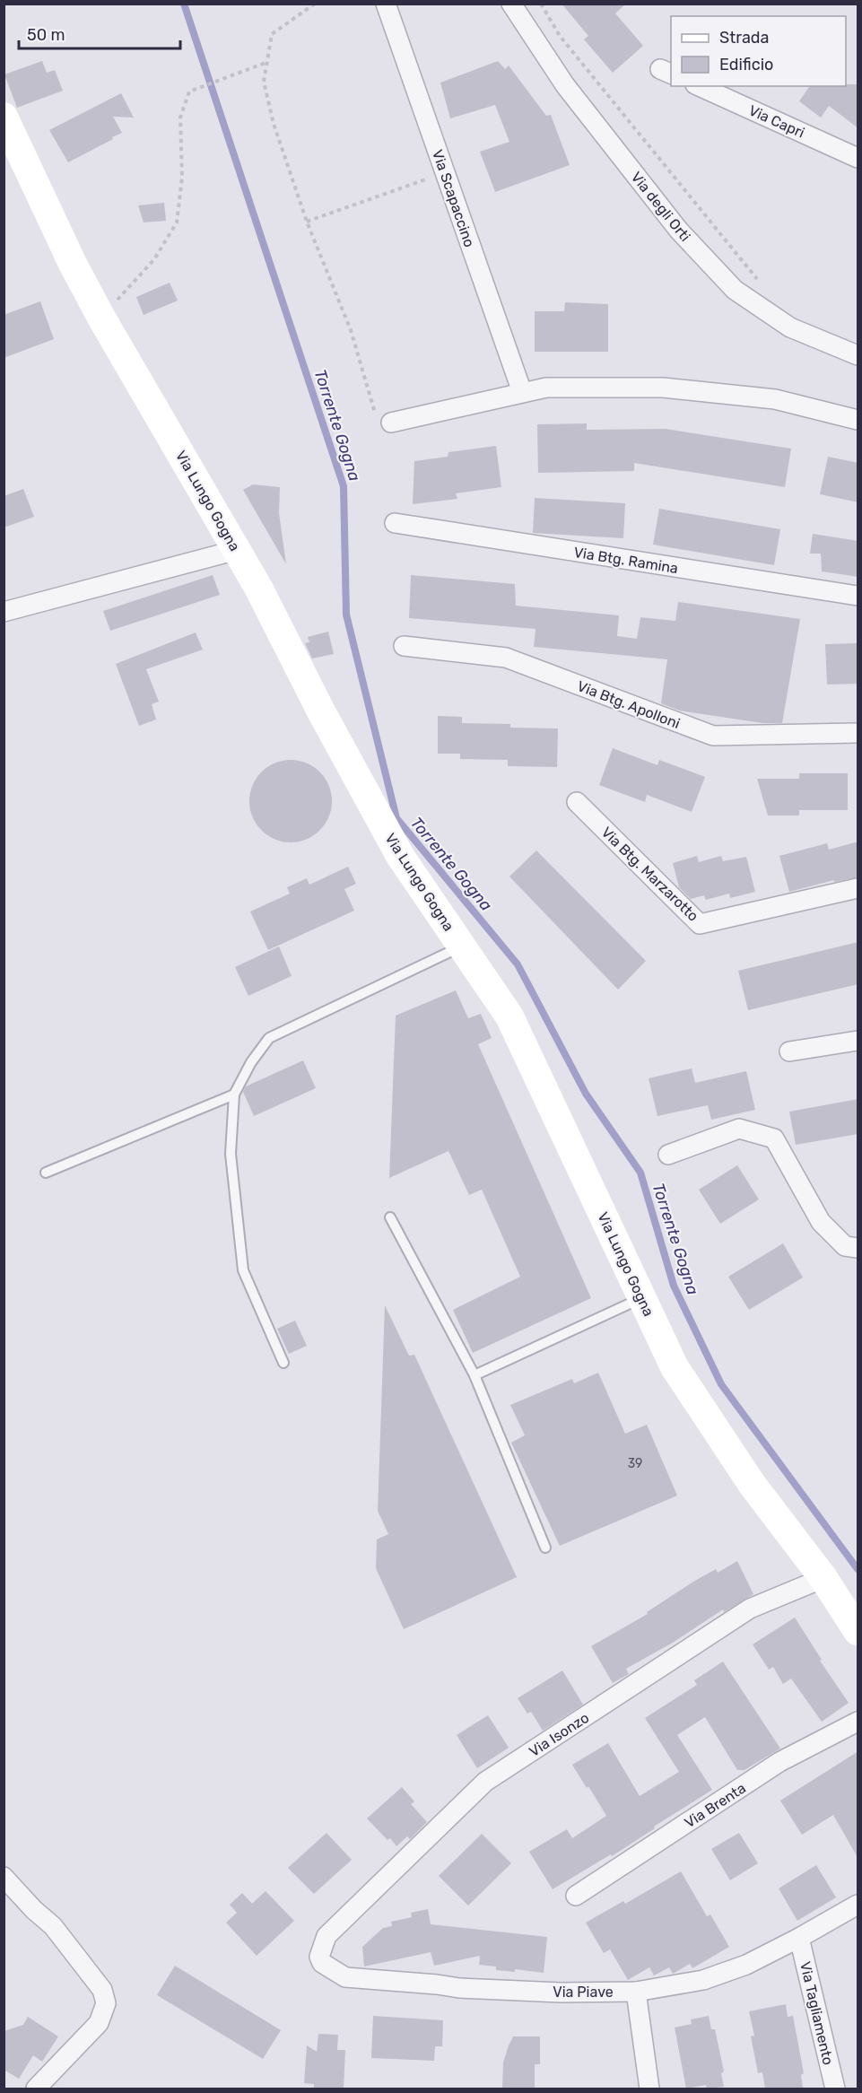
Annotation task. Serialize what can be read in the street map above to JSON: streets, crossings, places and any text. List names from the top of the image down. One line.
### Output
{"streets":{"street":["Via Capri","Via Scapaccino","Via degli Orti","Via Lungo Gogna","Via Btg. Ramina","Via Btg. Apolloni","Via Btg. Marzarotto","Via Isonzo","Via Brenta","Via Piave","Via Tagliamento"]},"crossings":[["Via Lungo Gogna","Via Isonzo"],["Via Isonzo","Via Piave"],["Via Piave","Via Tagliamento"]],"water":["Torrente Gogna"],"house_numbers":["39"],"legend":["Strada","Edificio"],"scale_bar":"50 m"}
